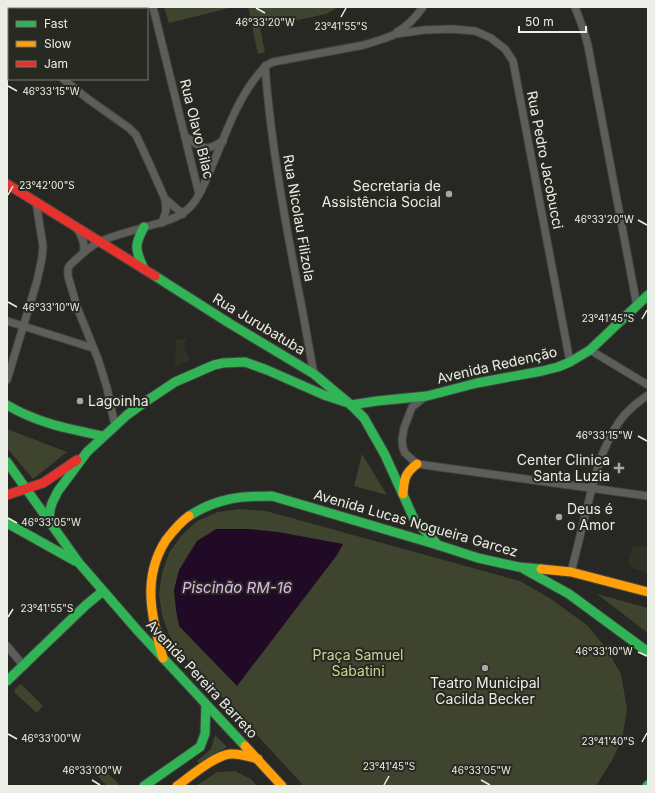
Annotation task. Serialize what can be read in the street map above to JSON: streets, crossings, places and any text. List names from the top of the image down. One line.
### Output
{"streets":{"main road":["Rua Jurubatuba","Avenida Redenção","Avenida Lucas Nogueira Garcez","Avenida Pereira Barreto"],"street":["Rua Olavo Bilac","Rua Pedro Jacobucci","Rua Nicolau Filizola"]},"crossings":[["Rua Olavo Bilac","Rua Jurubatuba"],["Rua Pedro Jacobucci","Rua Nicolau Filizola"],["Rua Pedro Jacobucci","Avenida Redenção"],["Rua Nicolau Filizola","Rua Jurubatuba"],["Rua Jurubatuba","Avenida Redenção"],["Rua Jurubatuba","Avenida Lucas Nogueira Garcez"],["Avenida Lucas Nogueira Garcez","Avenida Pereira Barreto"]],"water":["Piscinão RM-16"],"parks":["Praça Samuel Sabatini"],"places":{"other":["Secretaria de Assistência Social","Lagoinha","Deus é o Amor","Teatro Municipal Cacilda Becker"],"health":["Center Clinica Santa Luzia"]},"legend":["Fast","Slow","Jam"],"scale_bar":"50 m","coordinates":["46°33'20\"W","23°41'55\"S","46°33'15\"W","23°42'00\"S","46°33'10\"W","23°41'45\"S","46°33'05\"W","46°33'00\"W","23°41'40\"S"]}
